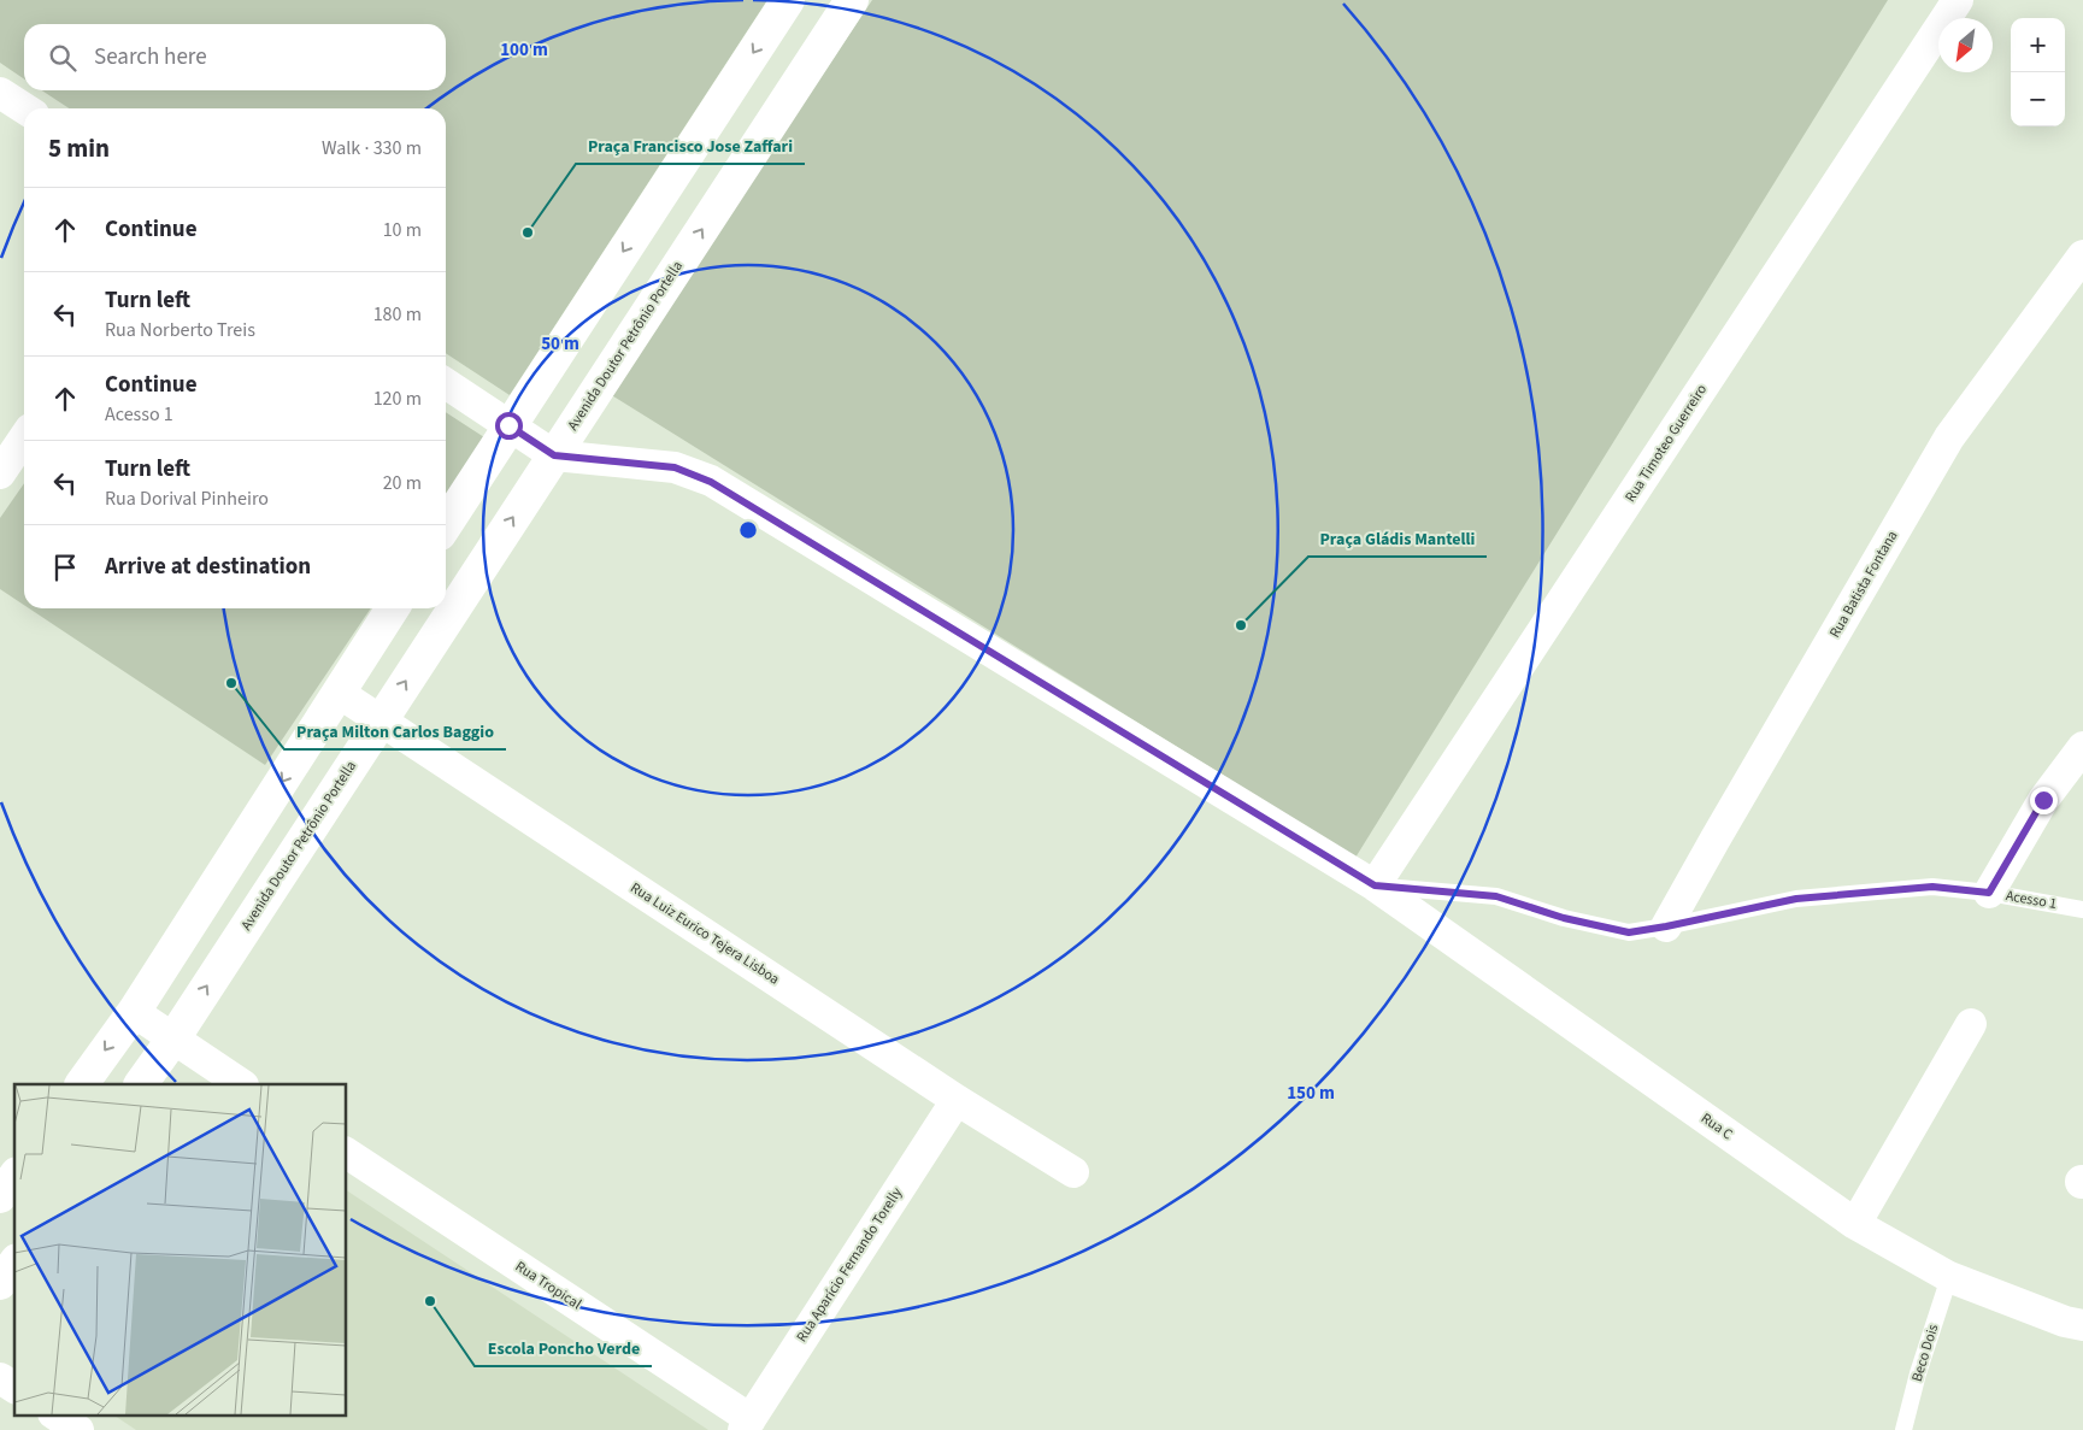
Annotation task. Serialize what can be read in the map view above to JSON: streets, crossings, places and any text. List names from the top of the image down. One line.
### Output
{"streets":{"street":["Avenida Doutor Petrônio Portella","Rua Timoteo Guerreiro","Rua Batista Fontana","Rua Luiz Eurico Tejera Lisboa","Rua C","Rua Aparício Fernando Torelly","Rua Tropical"],"lane":["Acesso 1","Beco Dois"]},"crossings":[["Avenida Doutor Petrônio Portella","Rua Luiz Eurico Tejera Lisboa"],["Avenida Doutor Petrônio Portella","Rua C"],["Rua Timoteo Guerreiro","Acesso 1"],["Rua Timoteo Guerreiro","Rua C"],["Rua Batista Fontana","Acesso 1"],["Acesso 1","Rua C"],["Rua Luiz Eurico Tejera Lisboa","Rua Aparício Fernando Torelly"],["Rua C","Beco Dois"],["Rua Aparício Fernando Torelly","Rua Tropical"]],"places":["Praça Francisco Jose Zaffari","Praça Gládis Mantelli","Praça Milton Carlos Baggio","Escola Poncho Verde"],"north":"bottom left","page":{"map_buttons":["+","−"],"search":"Search here","heading":["5 min","Walk · 330 m"],"list":[["Continue","10 m"],["Turn left","Rua Norberto Treis","180 m"],["Continue","Acesso 1","120 m"],["Turn left","Rua Dorival Pinheiro","20 m"],"Arrive at destination"]},"rings":["100 m","50 m","150 m"]}
